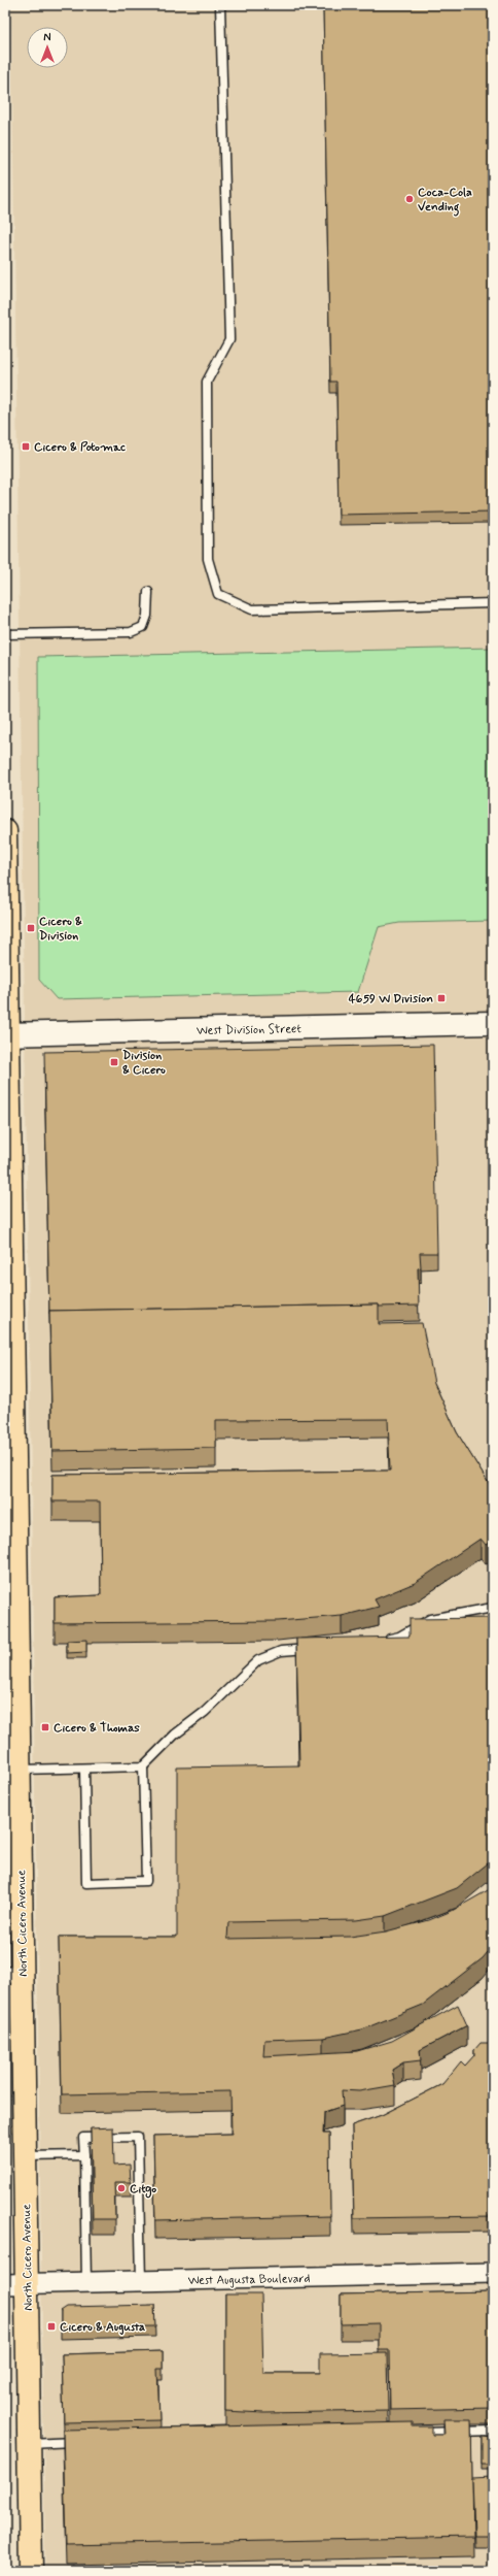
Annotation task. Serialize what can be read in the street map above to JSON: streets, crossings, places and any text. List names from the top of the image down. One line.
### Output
{"streets":{"main road":["West Division Street","North Cicero Avenue"],"street":["West Augusta Boulevard"]},"crossings":[["West Division Street","North Cicero Avenue"],["North Cicero Avenue","West Augusta Boulevard"]],"places":{"other":["Coca-Cola Vending","Citgo"],"transit":["Cicero & Potomac","Cicero & Division","4659 W Division","Division & Cicero","Cicero & Thomas","Cicero & Augusta"]},"north":"top"}
